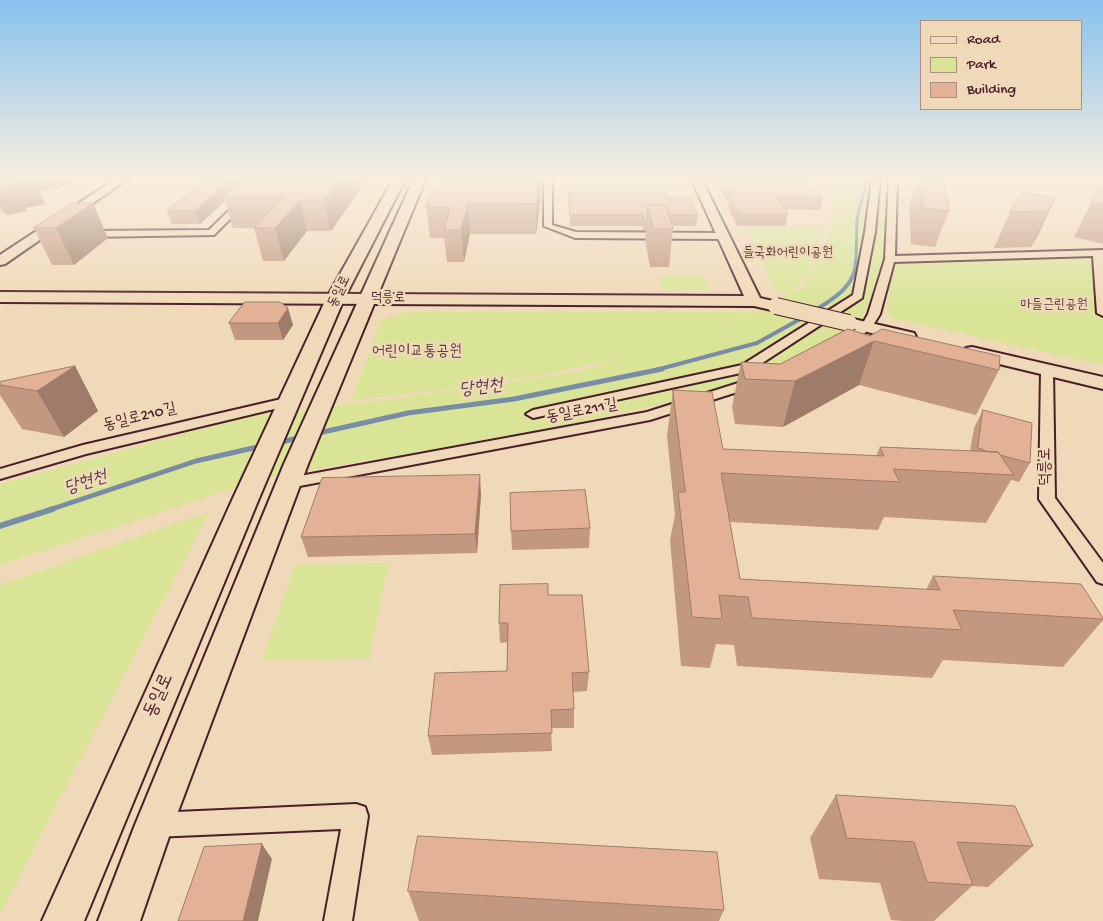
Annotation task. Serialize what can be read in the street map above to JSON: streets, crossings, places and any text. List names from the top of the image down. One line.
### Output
{"streets":{"main road":["동일로","덕릉로"],"street":["동일로211길","동일로210길"]},"crossings":[["동일로","덕릉로"],["동일로","동일로211길"],["동일로","동일로210길"]],"water":["당현천"],"parks":["들국화어린이공원","마들근린공원","어린이교통공원"],"legend":["Road","Park","Building"]}
